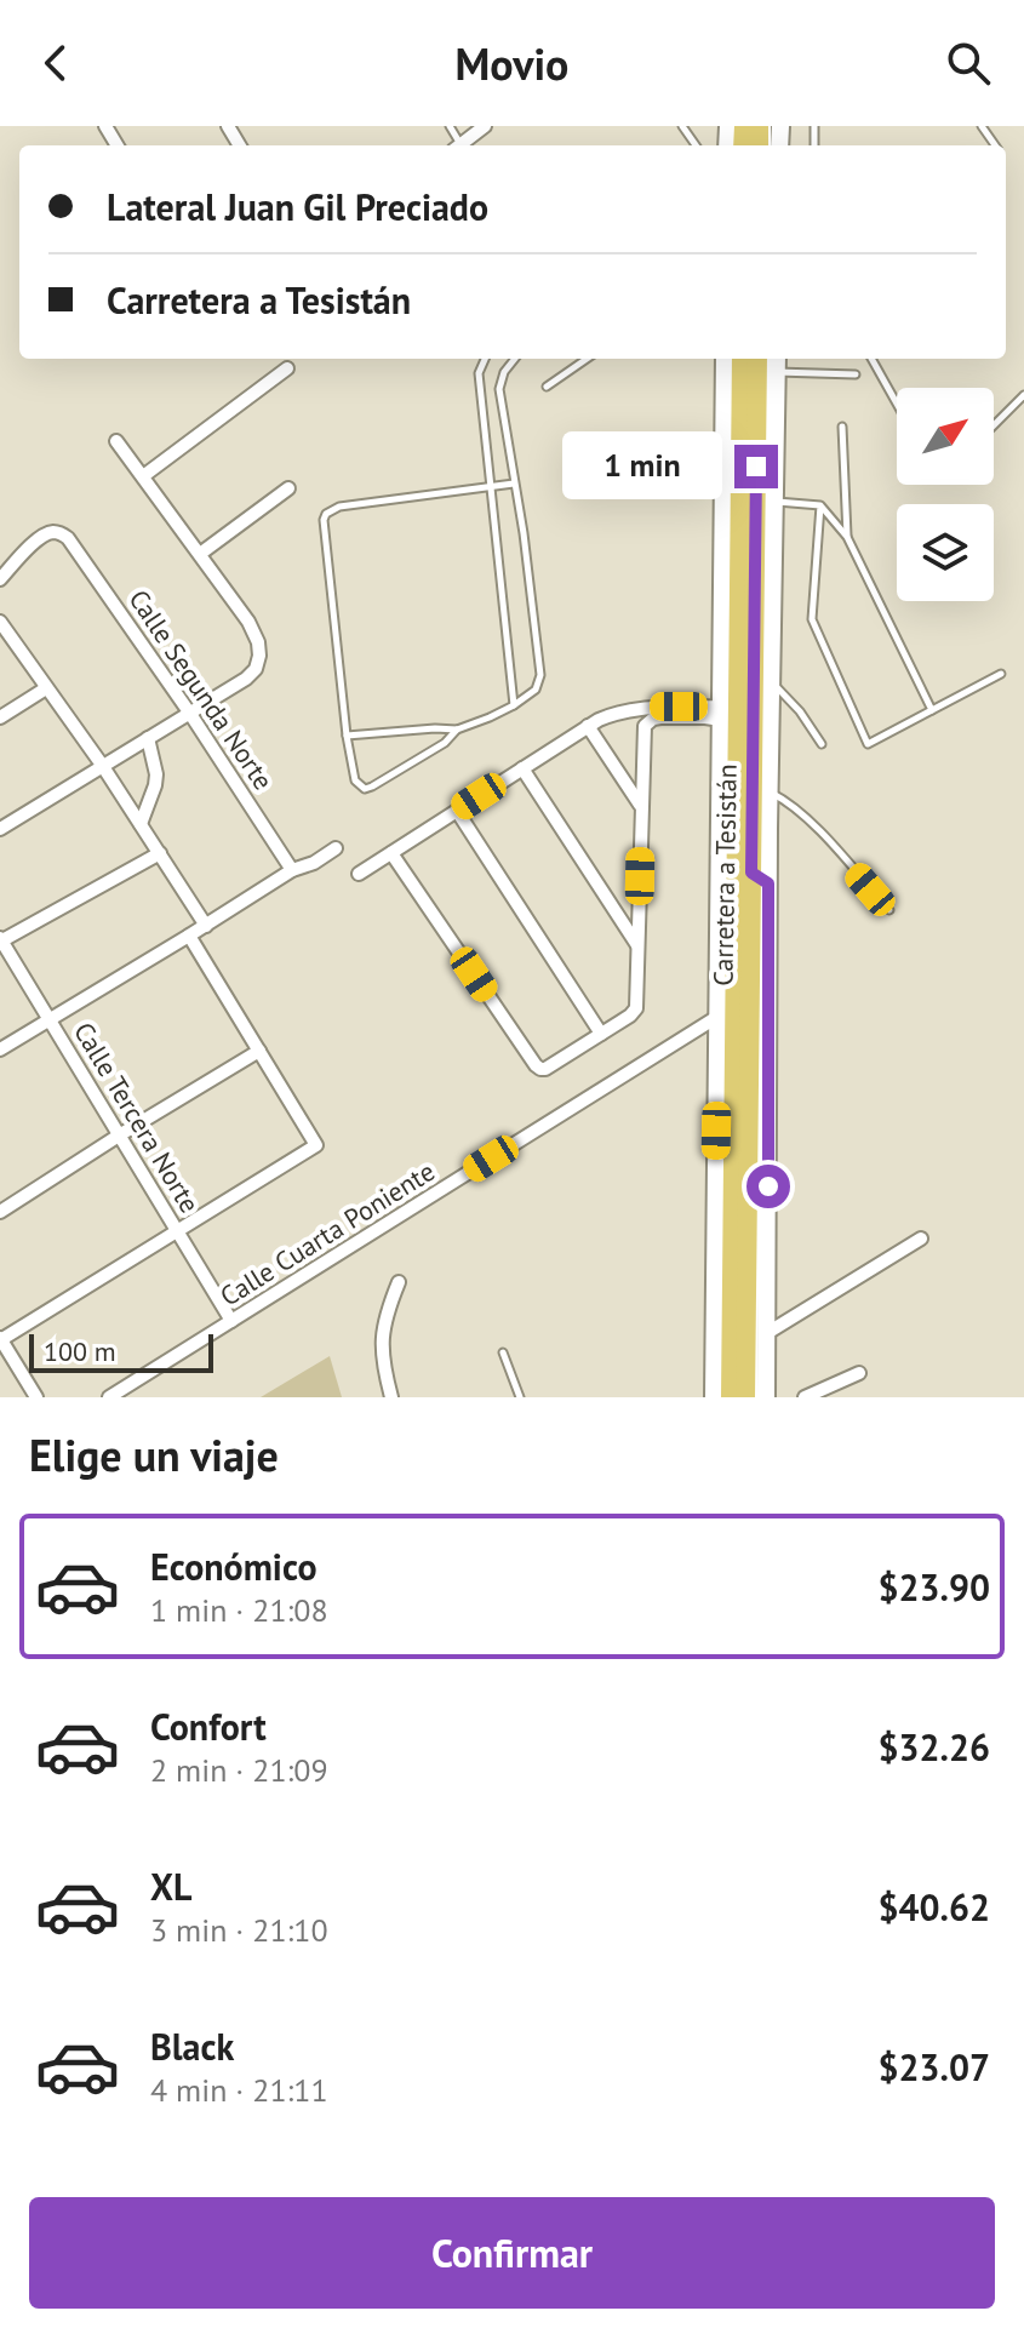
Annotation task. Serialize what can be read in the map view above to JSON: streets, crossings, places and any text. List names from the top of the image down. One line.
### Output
{"streets":{"main road":["Carretera a Tesistán"],"street":["Calle Segunda Norte","Calle Tercera Norte","Calle Cuarta Poniente"]},"crossings":[["Calle Tercera Norte","Calle Cuarta Poniente"]],"scale_bar":"100 m","north":"top right","page":{"header":"Movio","banner":["Lateral Juan Gil Preciado","Carretera a Tesistán"],"bubble":"1 min","scale":"100 m","heading":"Elige un viaje","list":[{"name":"Económico","note":"1 min · 21:08","value":"$23.90"},{"name":"Confort","note":"2 min · 21:09","value":"$32.26"},{"name":"XL","note":"3 min · 21:10","value":"$40.62"},{"name":"Black","note":"4 min · 21:11","value":"$23.07"}],"buttons":"Confirmar"}}
